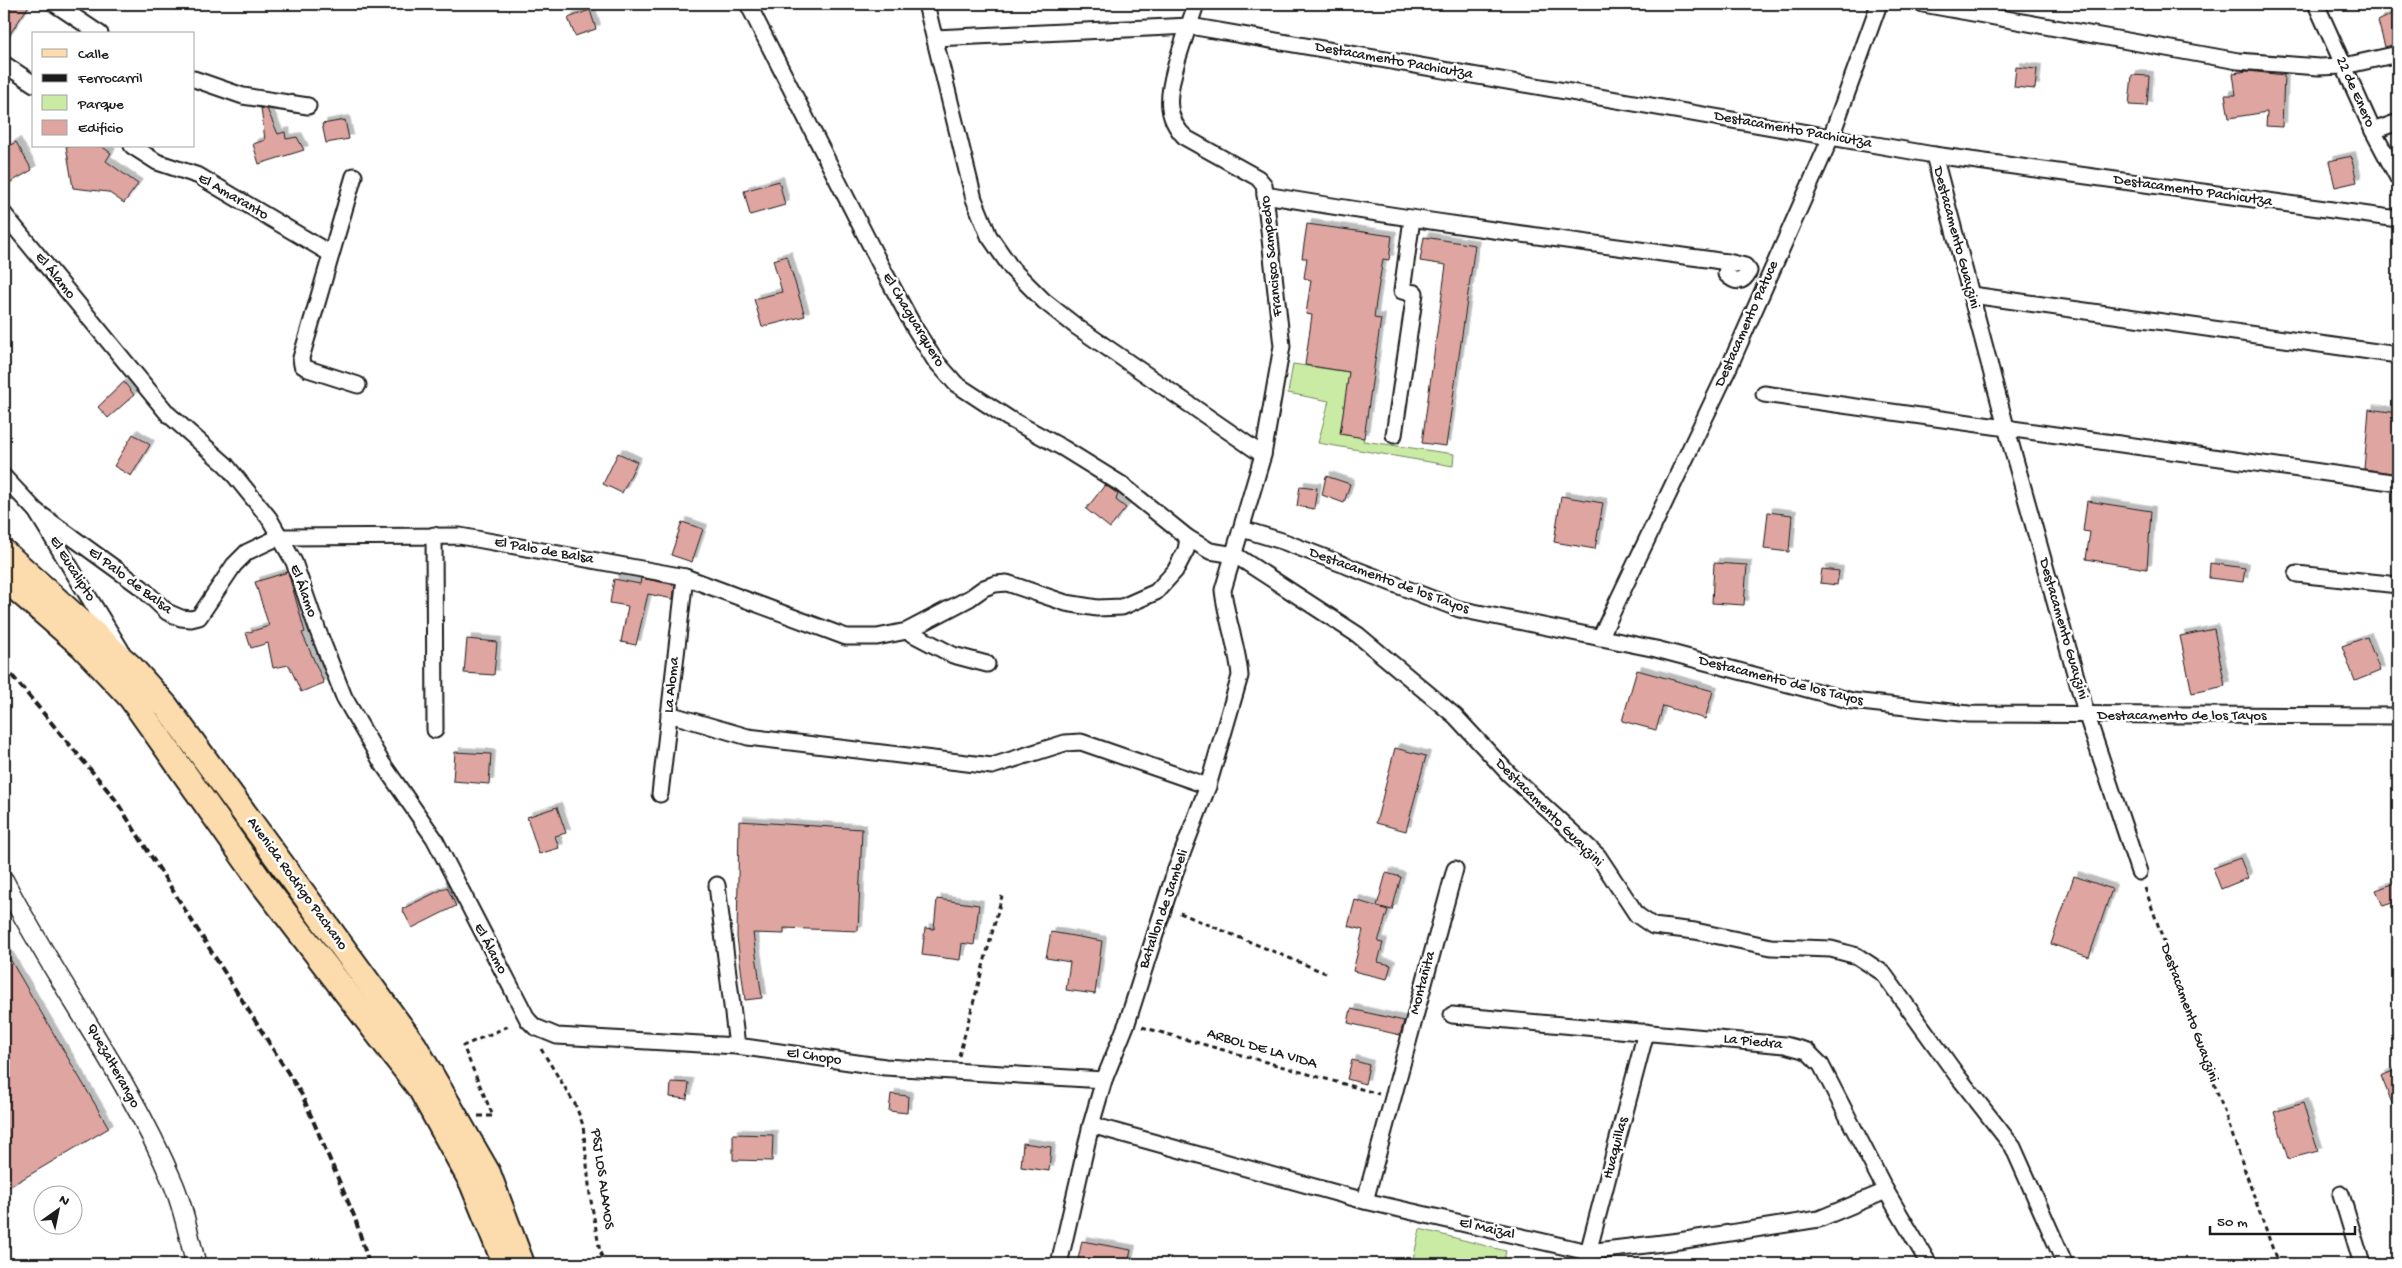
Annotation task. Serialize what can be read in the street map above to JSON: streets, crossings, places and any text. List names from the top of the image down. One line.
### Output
{"streets":{"main road":["Avenida Rodrigo Pachano"],"street":["Destacamento Pachicutza","22 de Enero","El Amaranto","Destacamento Guayzini","Francisco Sampedro","El Álamo","El Chaguarquero","Destacamento Patuce","El Palo de Balsa","El Eucalipto","Destacamento de los Tayos","La Aloma","Batallon de Jambeli","Montañita","La Piedra","El Chopo","Quezalterango","Huaquillas","El Maizal"],"path":["ARBOL DE LA VIDA","PSJ LOS ALAMOS"]},"crossings":[["Destacamento Pachicutza","Destacamento Guayzini"],["Destacamento Pachicutza","Francisco Sampedro"],["Destacamento Pachicutza","Destacamento Patuce"],["Destacamento Guayzini","Francisco Sampedro"],["Destacamento Guayzini","El Chaguarquero"],["Destacamento Guayzini","Destacamento de los Tayos"],["Destacamento Guayzini","Batallon de Jambeli"],["Francisco Sampedro","El Chaguarquero"],["Francisco Sampedro","Destacamento de los Tayos"],["Francisco Sampedro","Batallon de Jambeli"],["El Álamo","El Palo de Balsa"],["El Álamo","El Chopo"],["El Álamo","PSJ LOS ALAMOS"],["El Chaguarquero","El Palo de Balsa"],["El Chaguarquero","Batallon de Jambeli"],["Destacamento Patuce","Destacamento de los Tayos"],["El Palo de Balsa","El Eucalipto"],["El Palo de Balsa","La Aloma"],["El Eucalipto","Avenida Rodrigo Pachano"],["Batallon de Jambeli","ARBOL DE LA VIDA"],["Batallon de Jambeli","El Chopo"],["Batallon de Jambeli","El Maizal"],["Montañita","ARBOL DE LA VIDA"],["Montañita","El Maizal"],["La Piedra","Huaquillas"],["La Piedra","El Maizal"],["El Chopo","PSJ LOS ALAMOS"],["Huaquillas","El Maizal"]],"legend":["Calle","Ferrocarril","Parque","Edificio"],"scale_bar":"50 m","north":"top right"}
